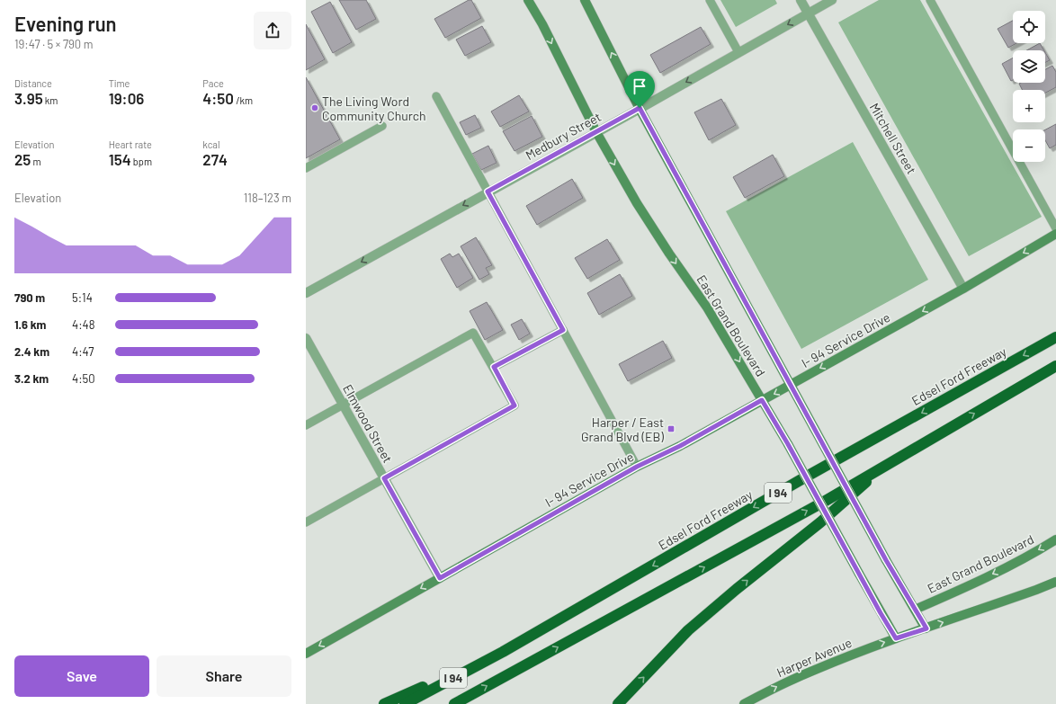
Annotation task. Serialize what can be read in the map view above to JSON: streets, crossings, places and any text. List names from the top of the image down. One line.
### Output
{"streets":{"highway":["Edsel Ford Freeway","I 94"],"main road":["East Grand Boulevard","I- 94 Service Drive","Harper Avenue"],"street":["Medbury Street","Mitchell Street","Elmwood Street"]},"crossings":[["Medbury Street","Mitchell Street"],["Medbury Street","East Grand Boulevard"],["Mitchell Street","I- 94 Service Drive"],["East Grand Boulevard","I- 94 Service Drive"],["East Grand Boulevard","Harper Avenue"],["I- 94 Service Drive","Elmwood Street"]],"one_way":["Medbury Street","I- 94 Service Drive","Harper Avenue"],"places":{"other":["The Living Word Community Church"],"transit":["Harper / East Grand Blvd (EB)"]},"page":{"heading":["Evening run","19:47 · 5 × 790 m"],"map_buttons":["+","−"],"stats":[["Distance","3.95 km"],["Time","19:06"],["Pace","4:50 /km"],["Elevation","25 m"],["Heart rate","154 bpm"],["kcal","274"]],"chart":["Elevation","118–123 m"],"list":[{"name":"790 m","note":"5:14"},{"name":"1.6 km","note":"4:48"},{"name":"2.4 km","note":"4:47"},{"name":"3.2 km","note":"4:50"}],"buttons":["Save","Share"]}}
